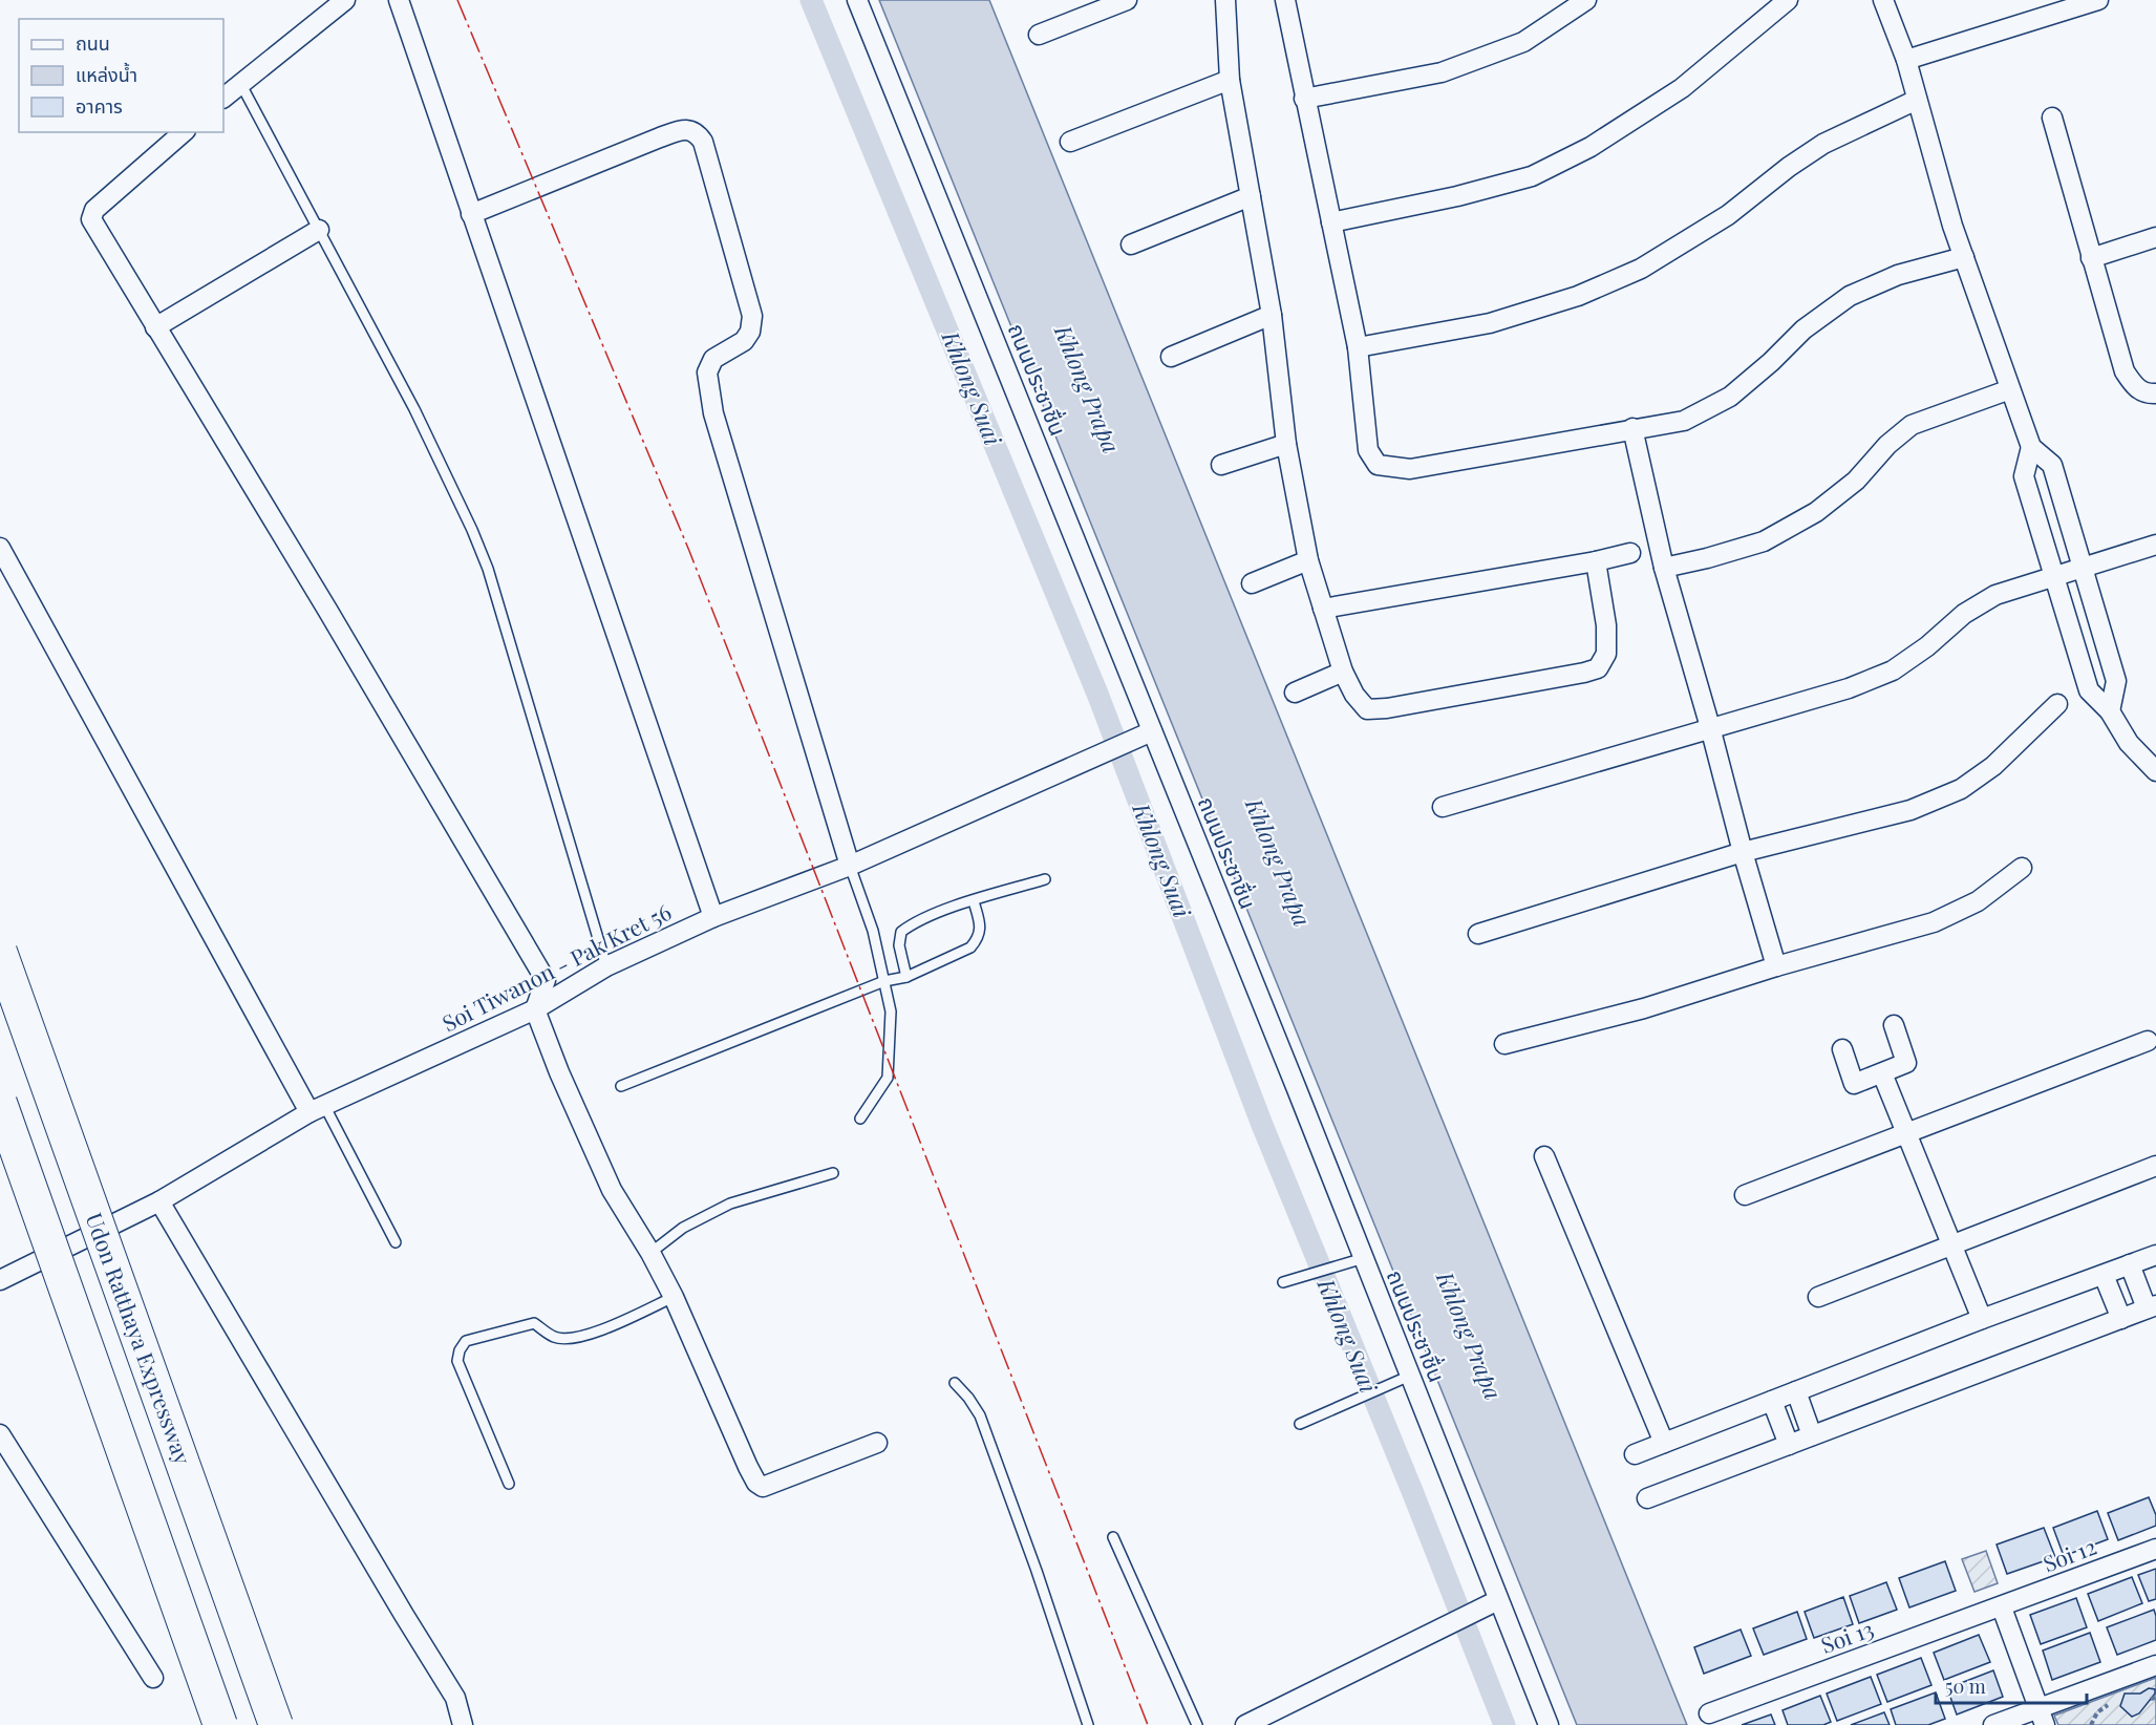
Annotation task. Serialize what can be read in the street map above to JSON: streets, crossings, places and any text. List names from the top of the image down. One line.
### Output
{"streets":{"highway":["Udon Ratthaya Expressway"],"street":["ถนนประชาชื่น","Soi Tiwanon - Pak Kret 56","Soi 12","Soi 13"]},"crossings":[["ถนนประชาชื่น","Soi Tiwanon - Pak Kret 56"],["Soi 12","Soi 13"]],"water":["Khlong Suai","Khlong Prapa"],"legend":["ถนน","แหล่งน้ำ","อาคาร"],"scale_bar":"50 m"}
